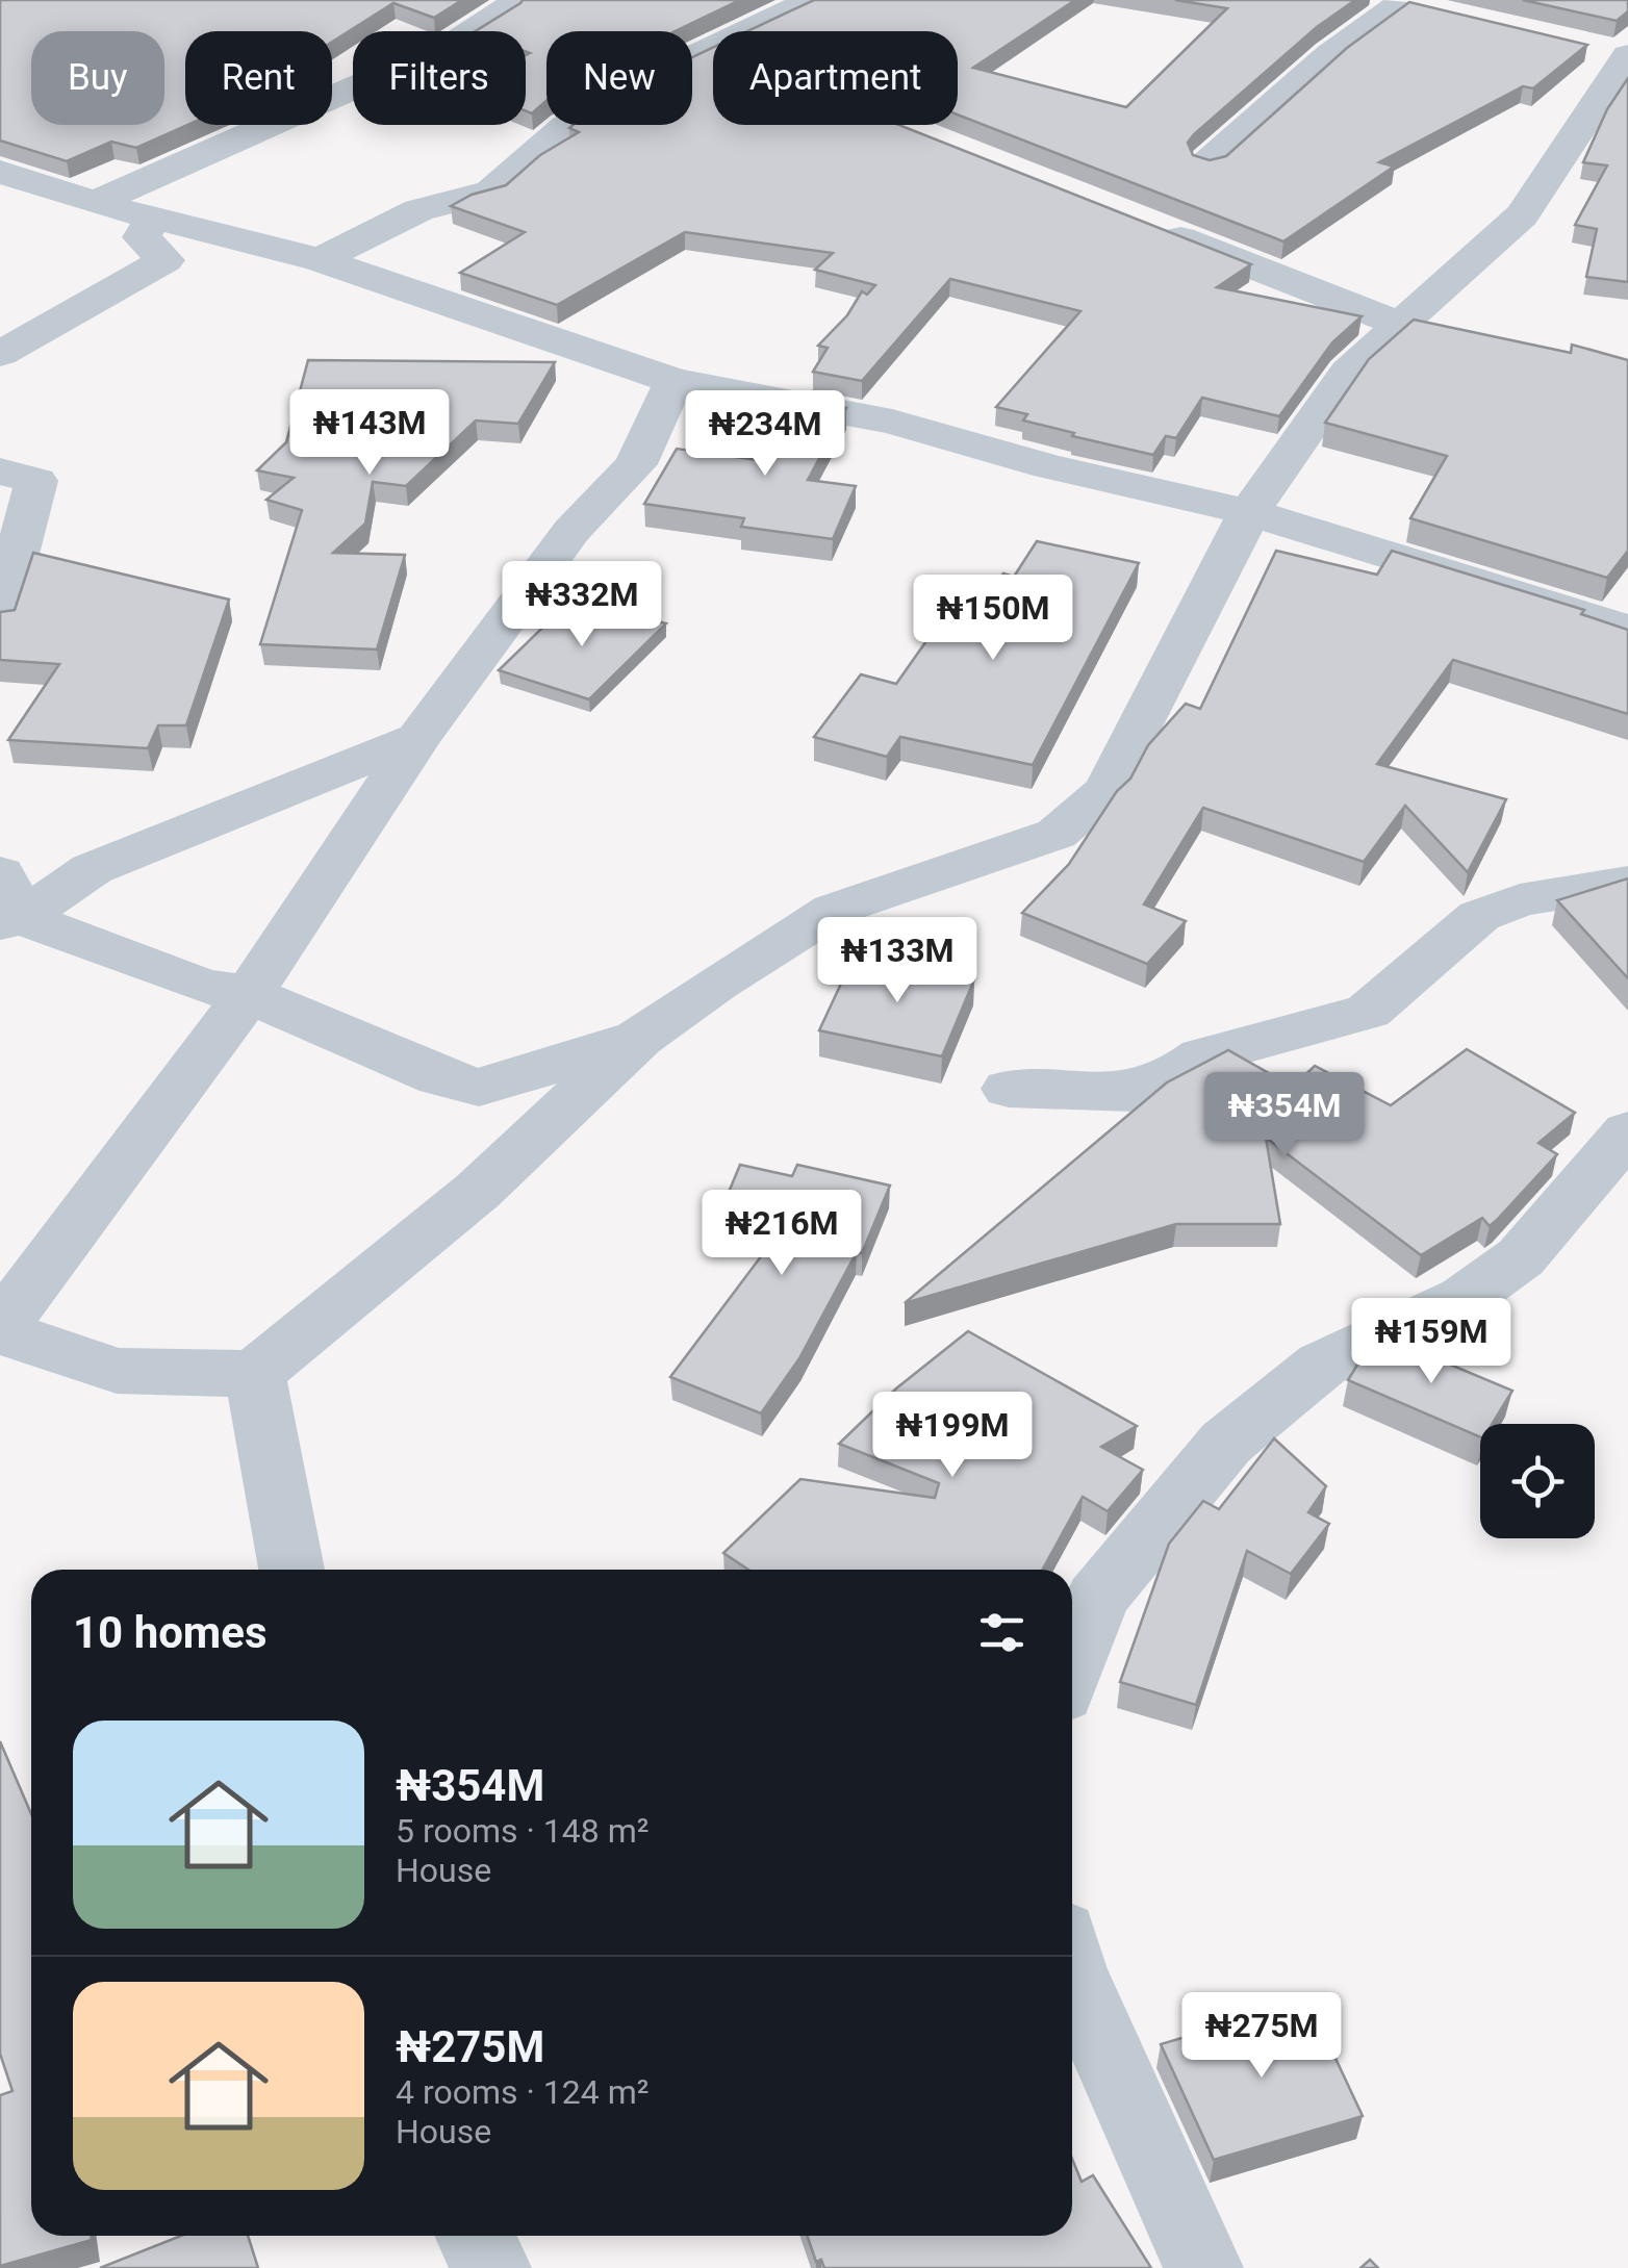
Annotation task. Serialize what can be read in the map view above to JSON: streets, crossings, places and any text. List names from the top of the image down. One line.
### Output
{"page":{"chip":["Buy","Rent","Filters","New","Apartment"],"price":["₦143M","₦234M","₦332M","₦150M","₦133M","₦354M","₦216M","₦159M","₦199M","₦275M"],"heading":"10 homes","list":[{"name":"₦354M","note":"5 rooms · 148 m² · House"},{"name":"₦275M","note":"4 rooms · 124 m² · House"}]}}
